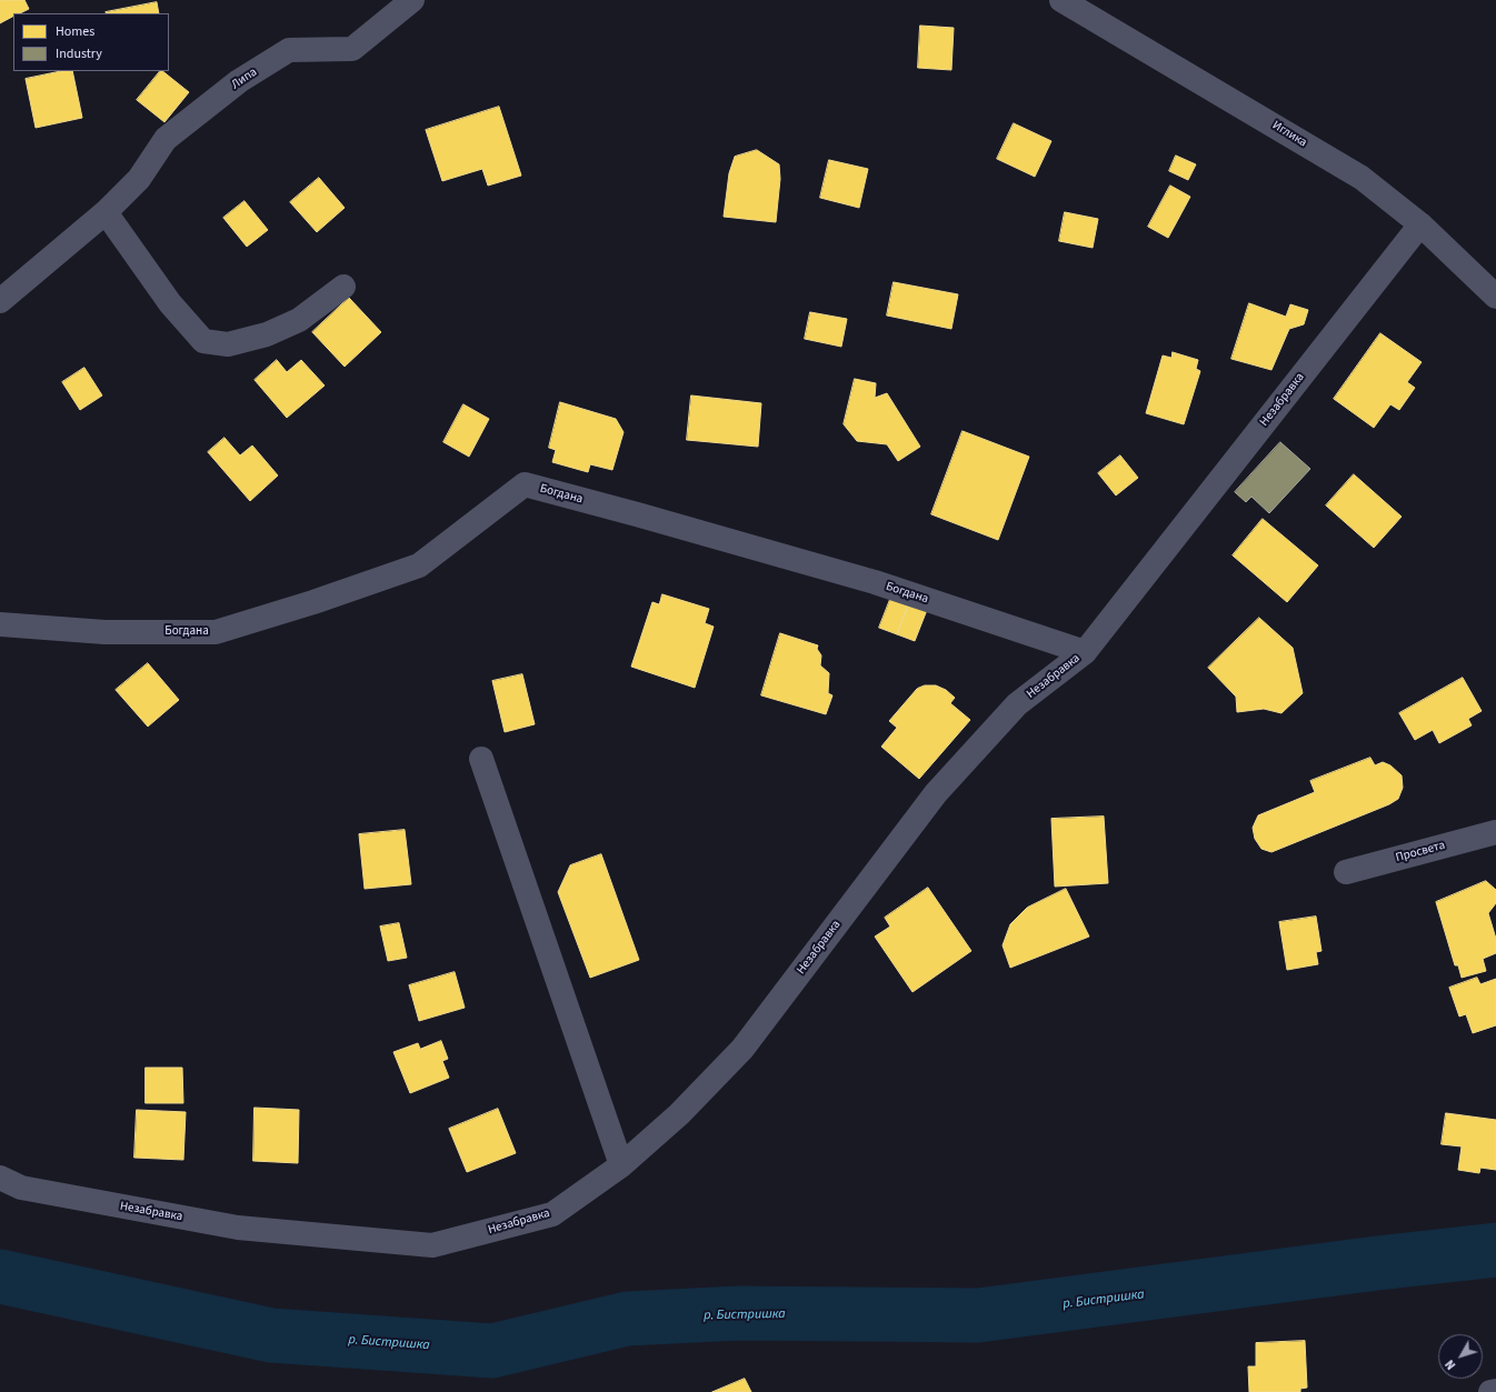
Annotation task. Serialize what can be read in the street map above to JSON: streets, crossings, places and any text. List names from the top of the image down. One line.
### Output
{"streets":{"street":["Липа","Иглика","Незабравка","Богдана","Просвета"]},"crossings":[["Иглика","Незабравка"],["Незабравка","Богдана"]],"water":["р. Бистришка"],"legend":["Homes","Industry"],"north":"bottom left"}
